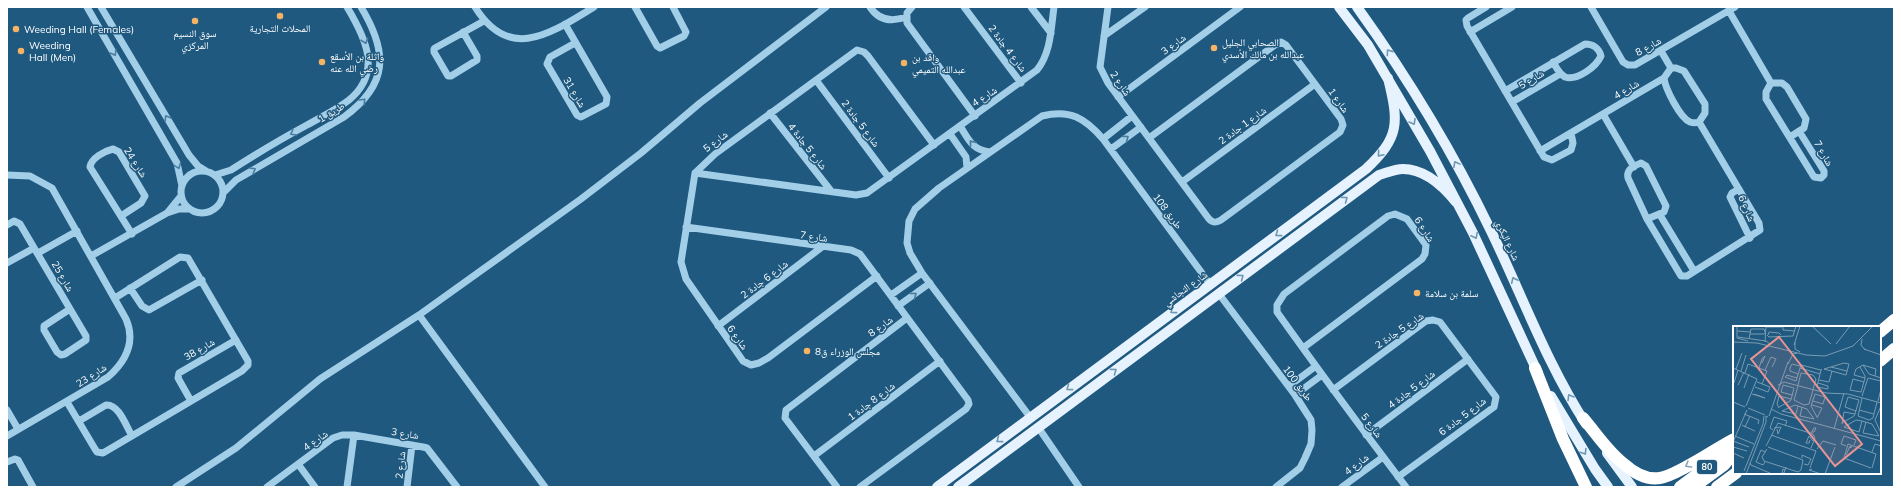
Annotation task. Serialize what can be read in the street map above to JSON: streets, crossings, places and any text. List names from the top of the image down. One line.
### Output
{"streets":{"highway":["80"],"main road":["شارع البكري","شارع النجاشي"],"street":["شارع 3","شارع 8","شارع 4 جادة 2","شارع 5","شارع 2","شارع 4","شارع 31","شارع 1","طريق 1","شارع 5 جادة 2","شارع 1 جادة 2","شارع 5 جادة 4","شارع 7","شارع 24","شارع 6","طريق 108","شارع 25","شارع 6 جادة 2","شارع 38","شارع 23","طريق 100","شارع 8 جادة 1","شارع 5 جادة 6"]},"crossings":[["شارع 3","شارع 2"],["شارع 3","شارع 4"],["شارع 8","شارع 5"],["شارع 8","شارع 7"],["شارع 8","شارع 8 جادة 1"],["شارع 4 جادة 2","شارع 4"],["شارع 5","شارع 4"],["شارع 5","شارع 5 جادة 2"],["شارع 5","شارع 5 جادة 4"],["شارع 5","شارع 6"],["شارع 5","شارع 5 جادة 6"],["شارع 2","شارع 1"],["شارع 1","شارع 1 جادة 2"],["شارع 5 جادة 2","شارع 5 جادة 4"],["شارع 5 جادة 2","شارع 5 جادة 6"],["شارع 5 جادة 4","شارع 5 جادة 6"],["شارع 7","شارع 6"],["شارع 7","شارع 6 جادة 2"],["شارع 6","شارع 6 جادة 2"],["طريق 108","شارع النجاشي"]],"places":["المحلات التجارية","سوق النسيم المركزي","Weeding Hall (Females)","الصحابي الجليل عبدالله بن مالك الأسدي","Weeding Hall (Men)","واثلة بن الأسقع رضي الله عنه","واقد بن عبدالله التميمي","سلمة بن سلامة","مجلس الوزراء ق8"]}
